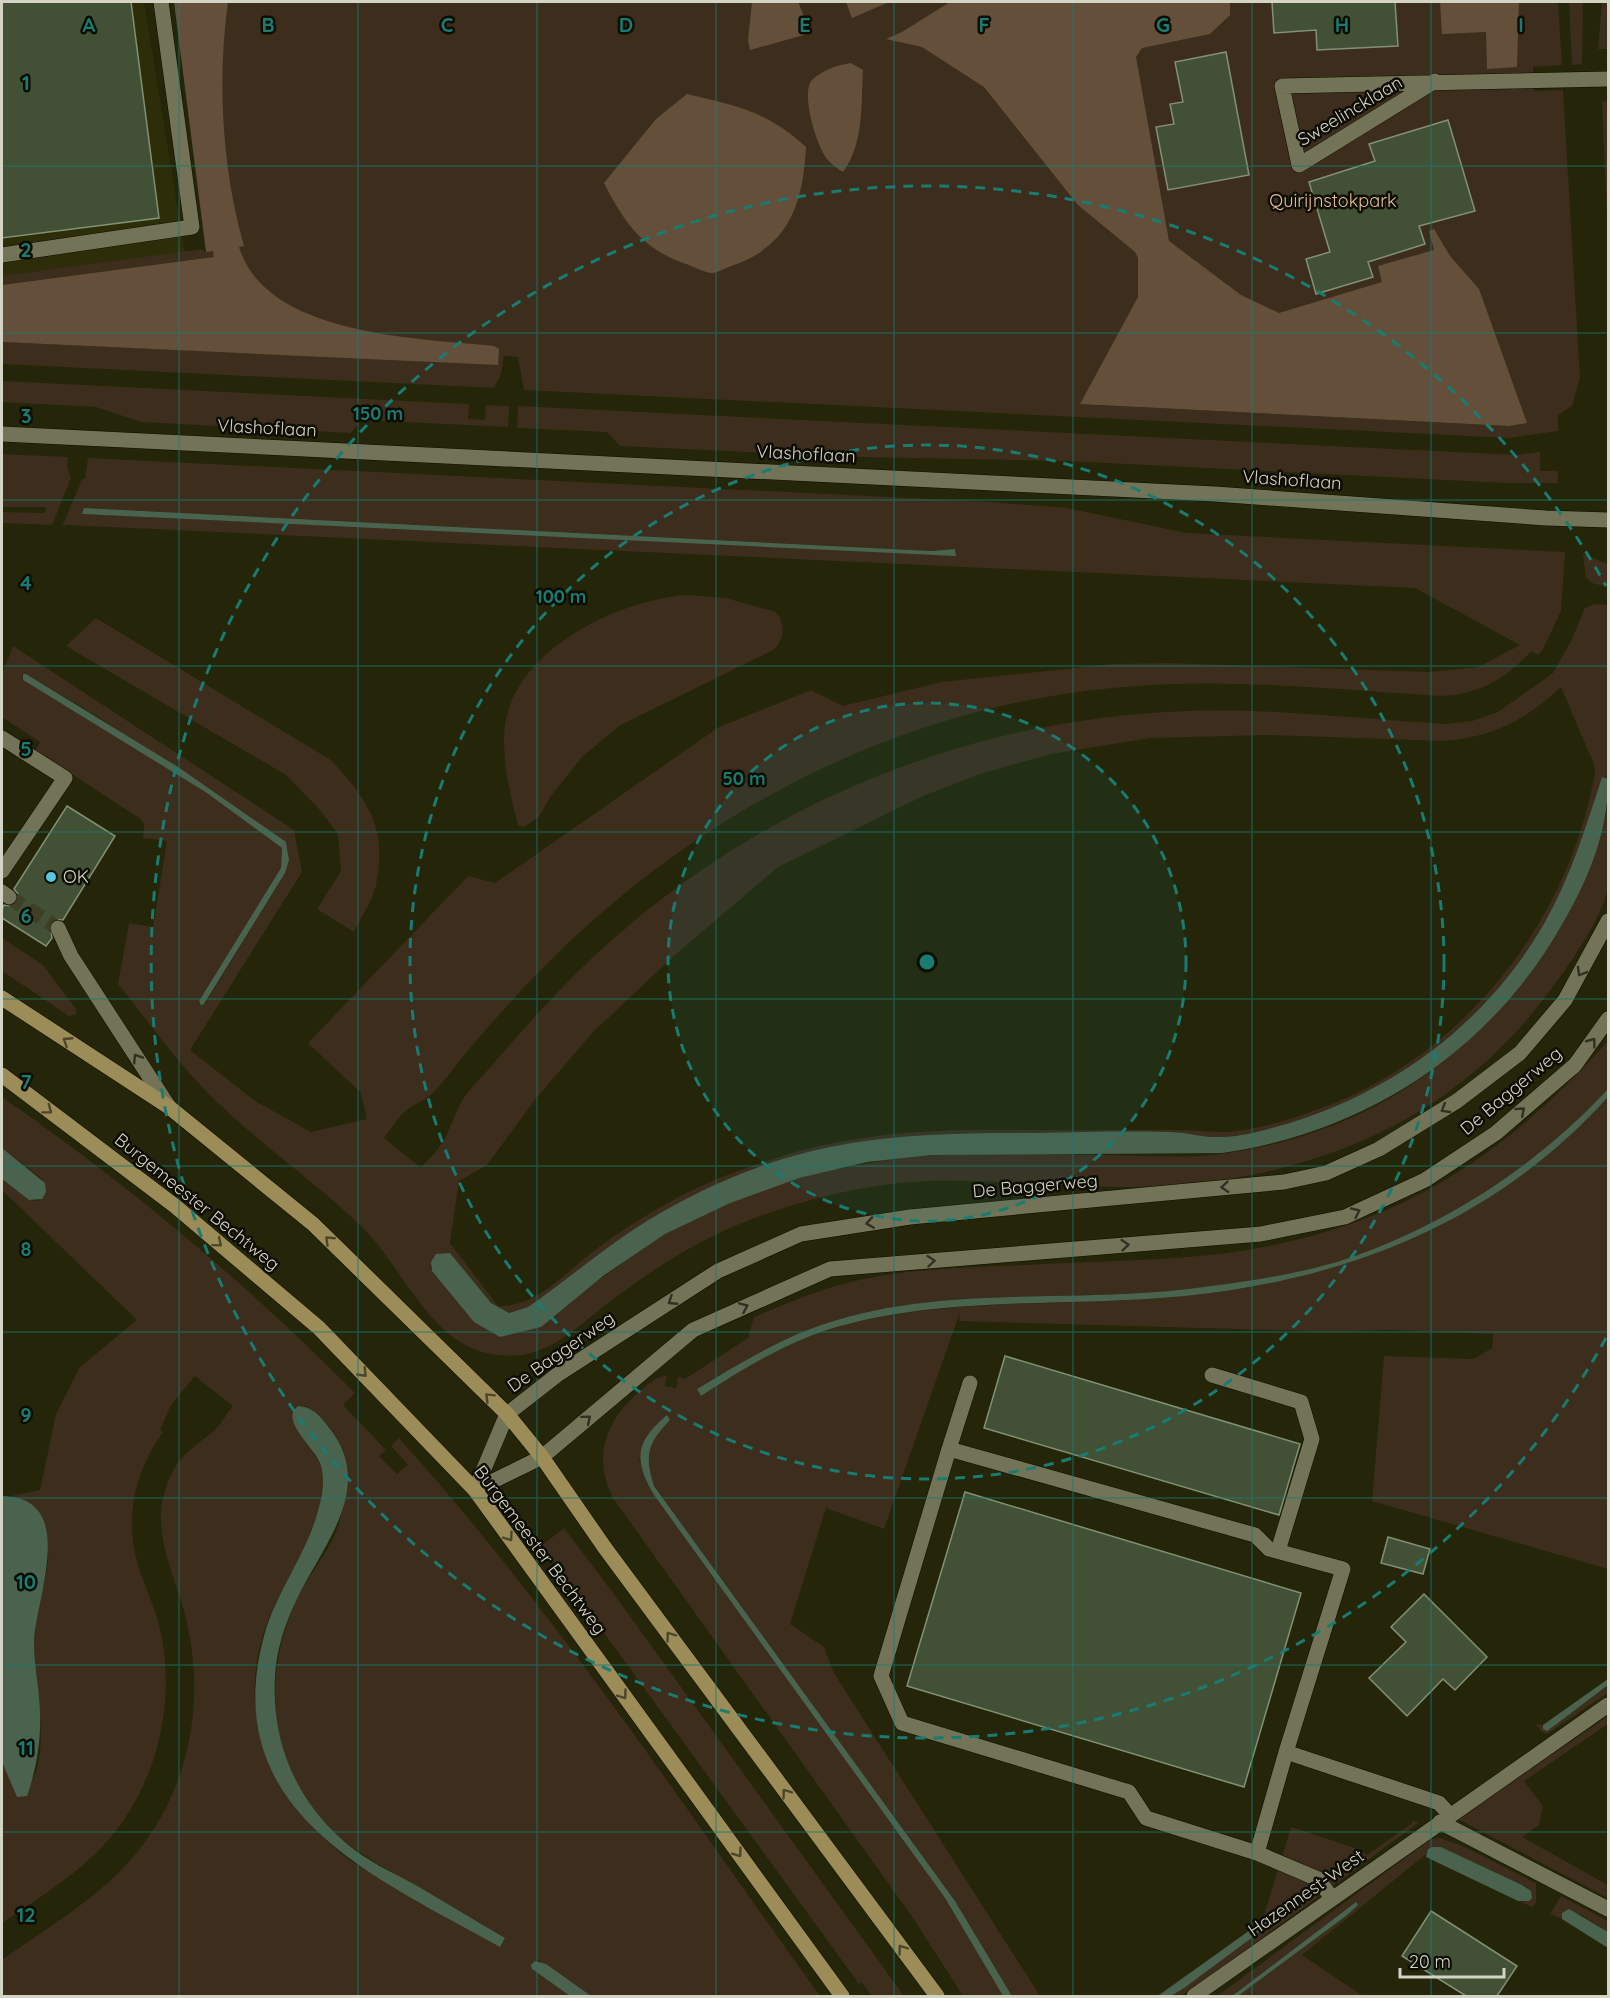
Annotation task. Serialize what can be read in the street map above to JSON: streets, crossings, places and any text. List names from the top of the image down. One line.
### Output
{"streets":{"main road":["Burgemeester Bechtweg"],"street":["Sweelincklaan","Vlashoflaan","De Baggerweg","Hazennest-West"]},"crossings":[["De Baggerweg","Burgemeester Bechtweg"]],"parks":["Quirijnstokpark"],"places":["OK"],"scale_bar":"20 m","grid":{"columns":["A","B","C","D","E","F","G","H","I"],"rows":["1","2","3","4","5","6","7","8","9","10","11","12"]},"rings":["150 m","100 m","50 m"]}
